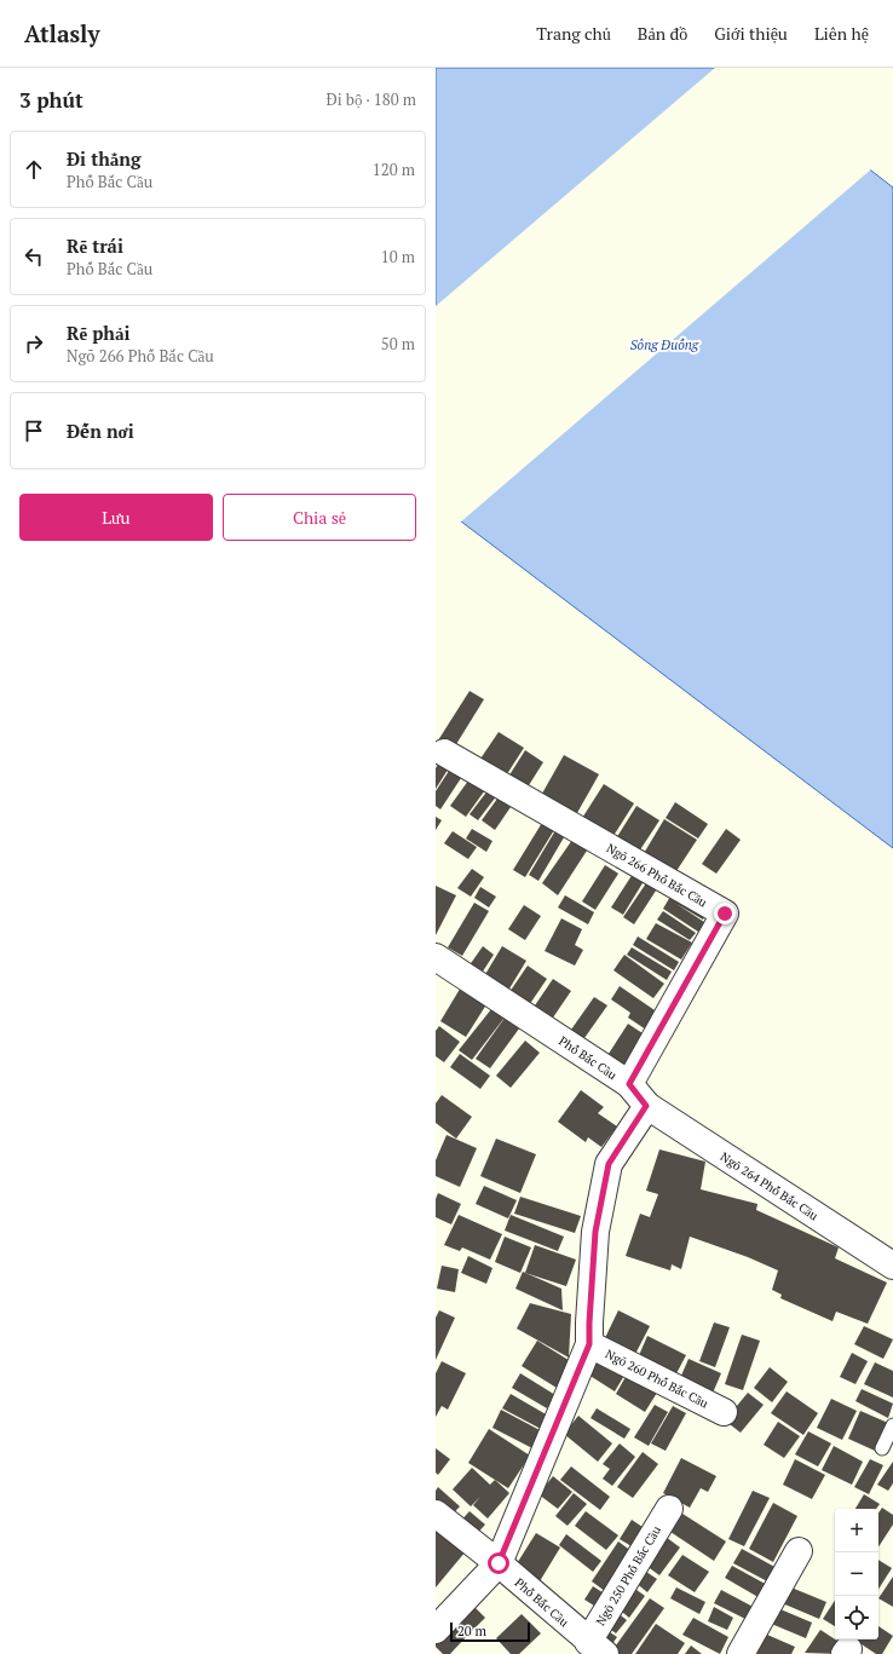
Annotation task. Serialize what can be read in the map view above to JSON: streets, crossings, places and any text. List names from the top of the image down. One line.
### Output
{"streets":{"street":["Ngõ 266 Phố Bắc Cầu","Phố Bắc Cầu","Ngõ 264 Phố Bắc Cầu","Ngõ 260 Phố Bắc Cầu","Ngõ 250 Phố Bắc Cầu"]},"crossings":[["Ngõ 266 Phố Bắc Cầu","Phố Bắc Cầu"],["Phố Bắc Cầu","Ngõ 264 Phố Bắc Cầu"],["Phố Bắc Cầu","Ngõ 250 Phố Bắc Cầu"]],"water":["Sông Đuống"],"scale_bar":"20 m","page":{"header":"Atlasly","nav":["Trang chủ","Bản đồ","Giới thiệu","Liên hệ"],"heading":["3 phút","Đi bộ · 180 m"],"list":[["Đi thẳng","Phố Bắc Cầu","120 m"],["Rẽ trái","Phố Bắc Cầu","10 m"],["Rẽ phải","Ngõ 266 Phố Bắc Cầu","50 m"],"Đến nơi"],"buttons":["Lưu","Chia sẻ"],"map_buttons":["+","−"],"scale":"20 m"}}
